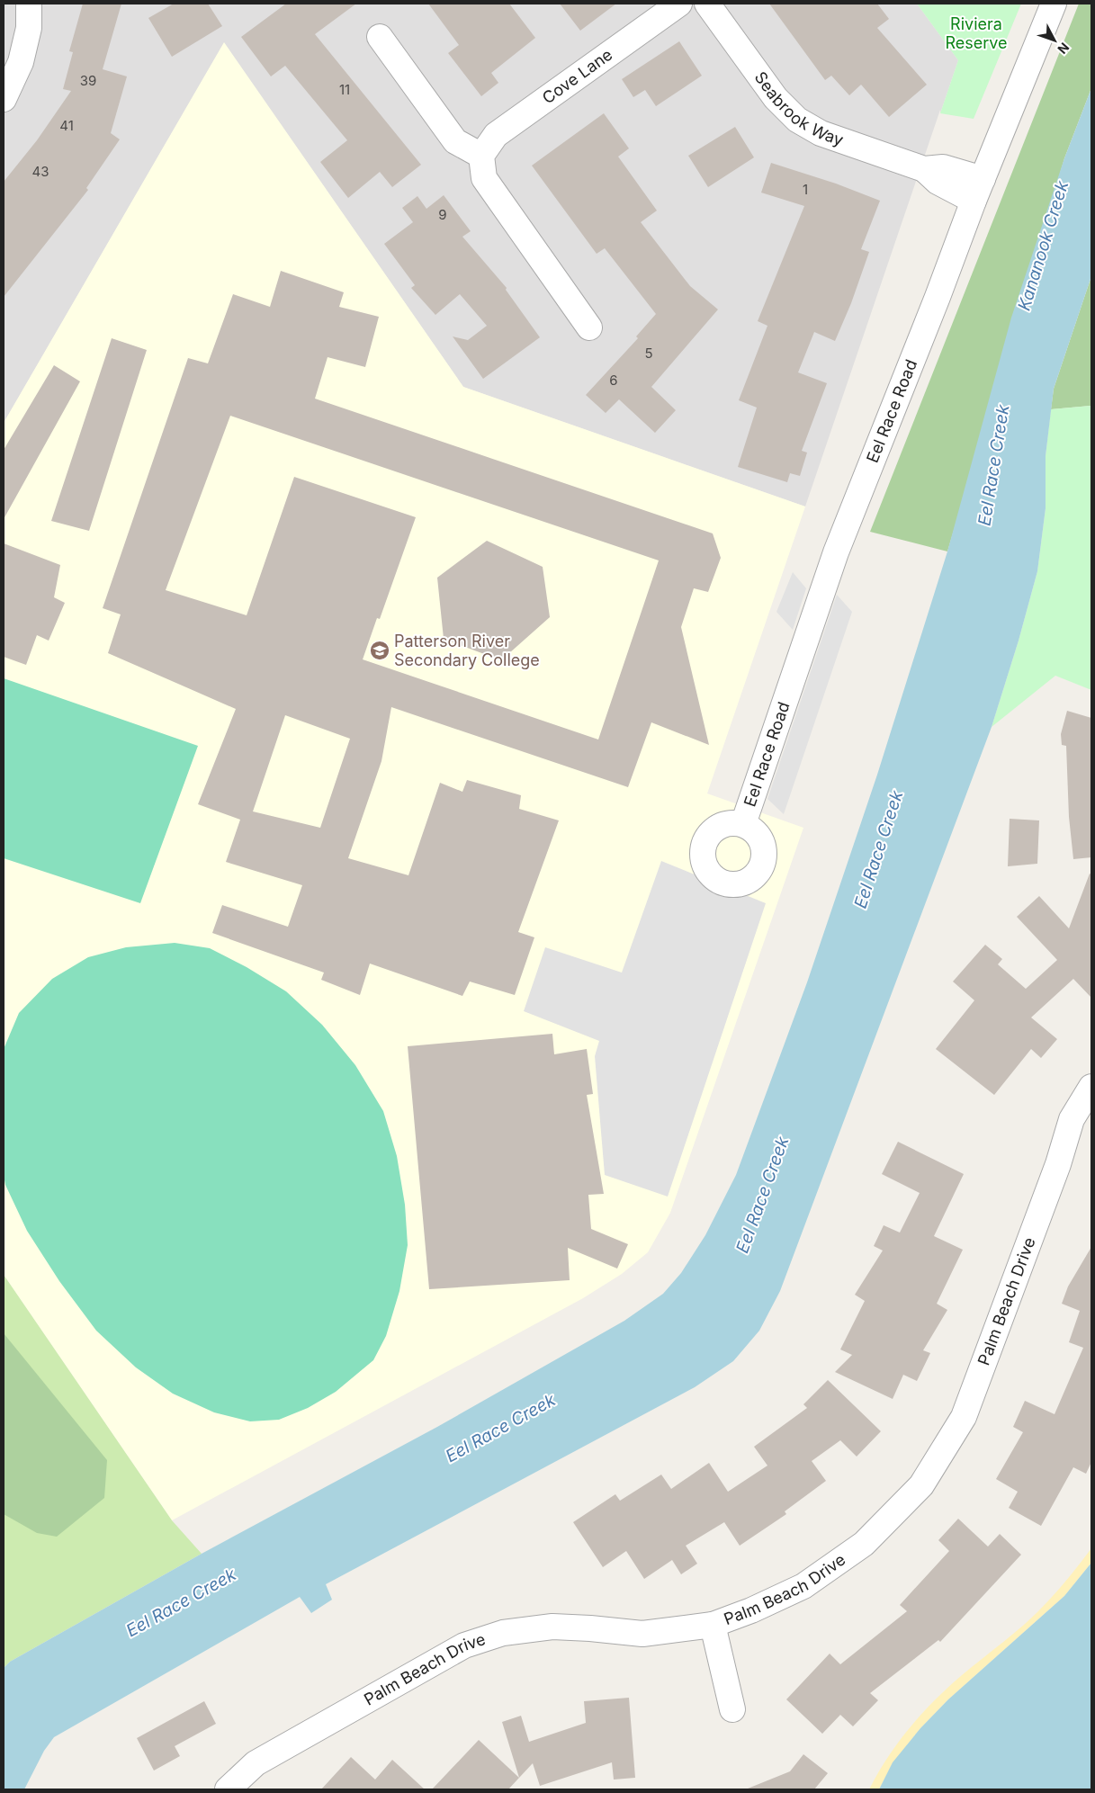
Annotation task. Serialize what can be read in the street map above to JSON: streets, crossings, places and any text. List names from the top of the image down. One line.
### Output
{"streets":{"street":["Cove Lane","Seabrook Way","Eel Race Road","Palm Beach Drive"]},"crossings":[["Seabrook Way","Eel Race Road"]],"water":["Kananook Creek","Eel Race Creek"],"parks":["Riviera Reserve"],"places":{"school or university":["Patterson River Secondary College"]},"house_numbers":["39","11","41","43","1","9","5","6"],"north":"bottom right"}
